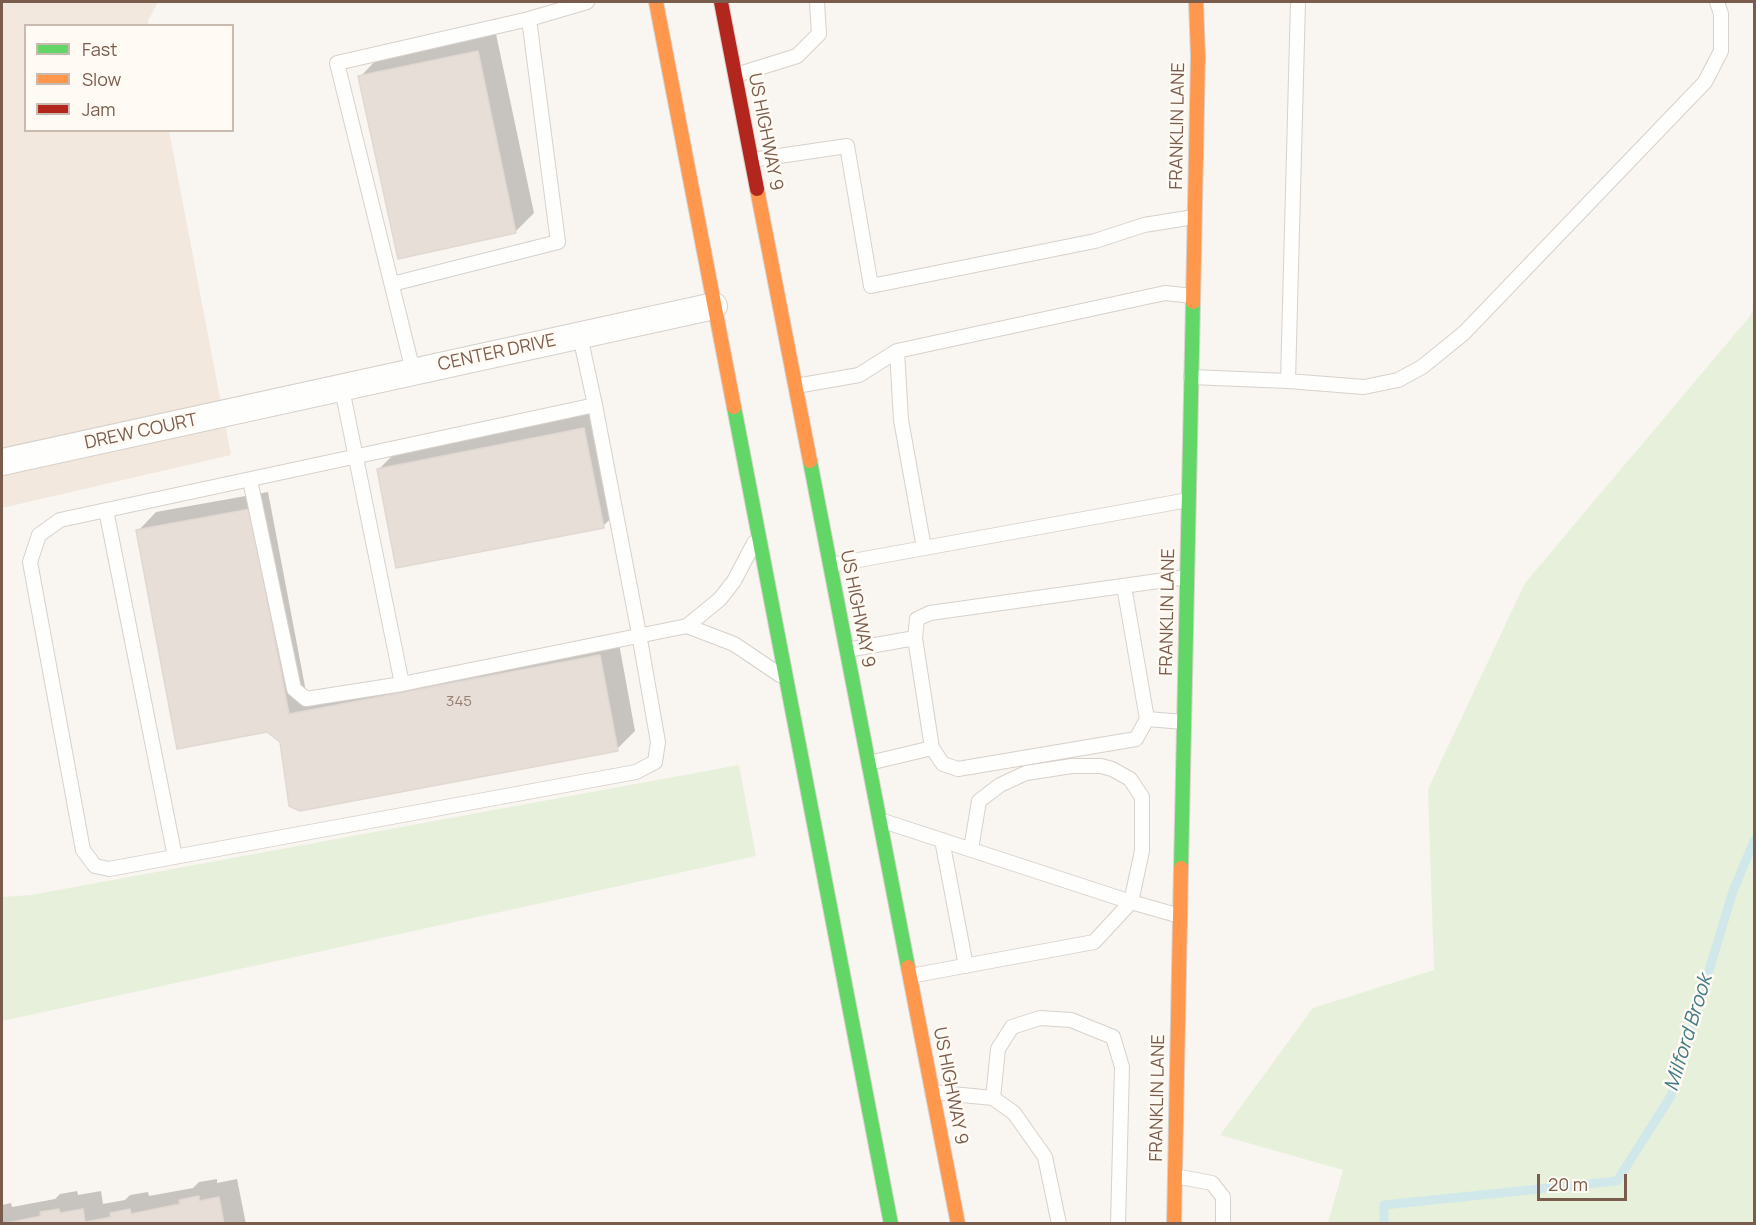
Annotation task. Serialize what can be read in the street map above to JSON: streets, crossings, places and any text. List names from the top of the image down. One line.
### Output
{"streets":{"main road":["FRANKLIN LANE","US HIGHWAY 9"],"street":["CENTER DRIVE","DREW COURT"]},"crossings":[["CENTER DRIVE","DREW COURT"]],"water":["Milford Brook"],"house_numbers":["345"],"legend":["Fast","Slow","Jam"],"scale_bar":"20 m"}
